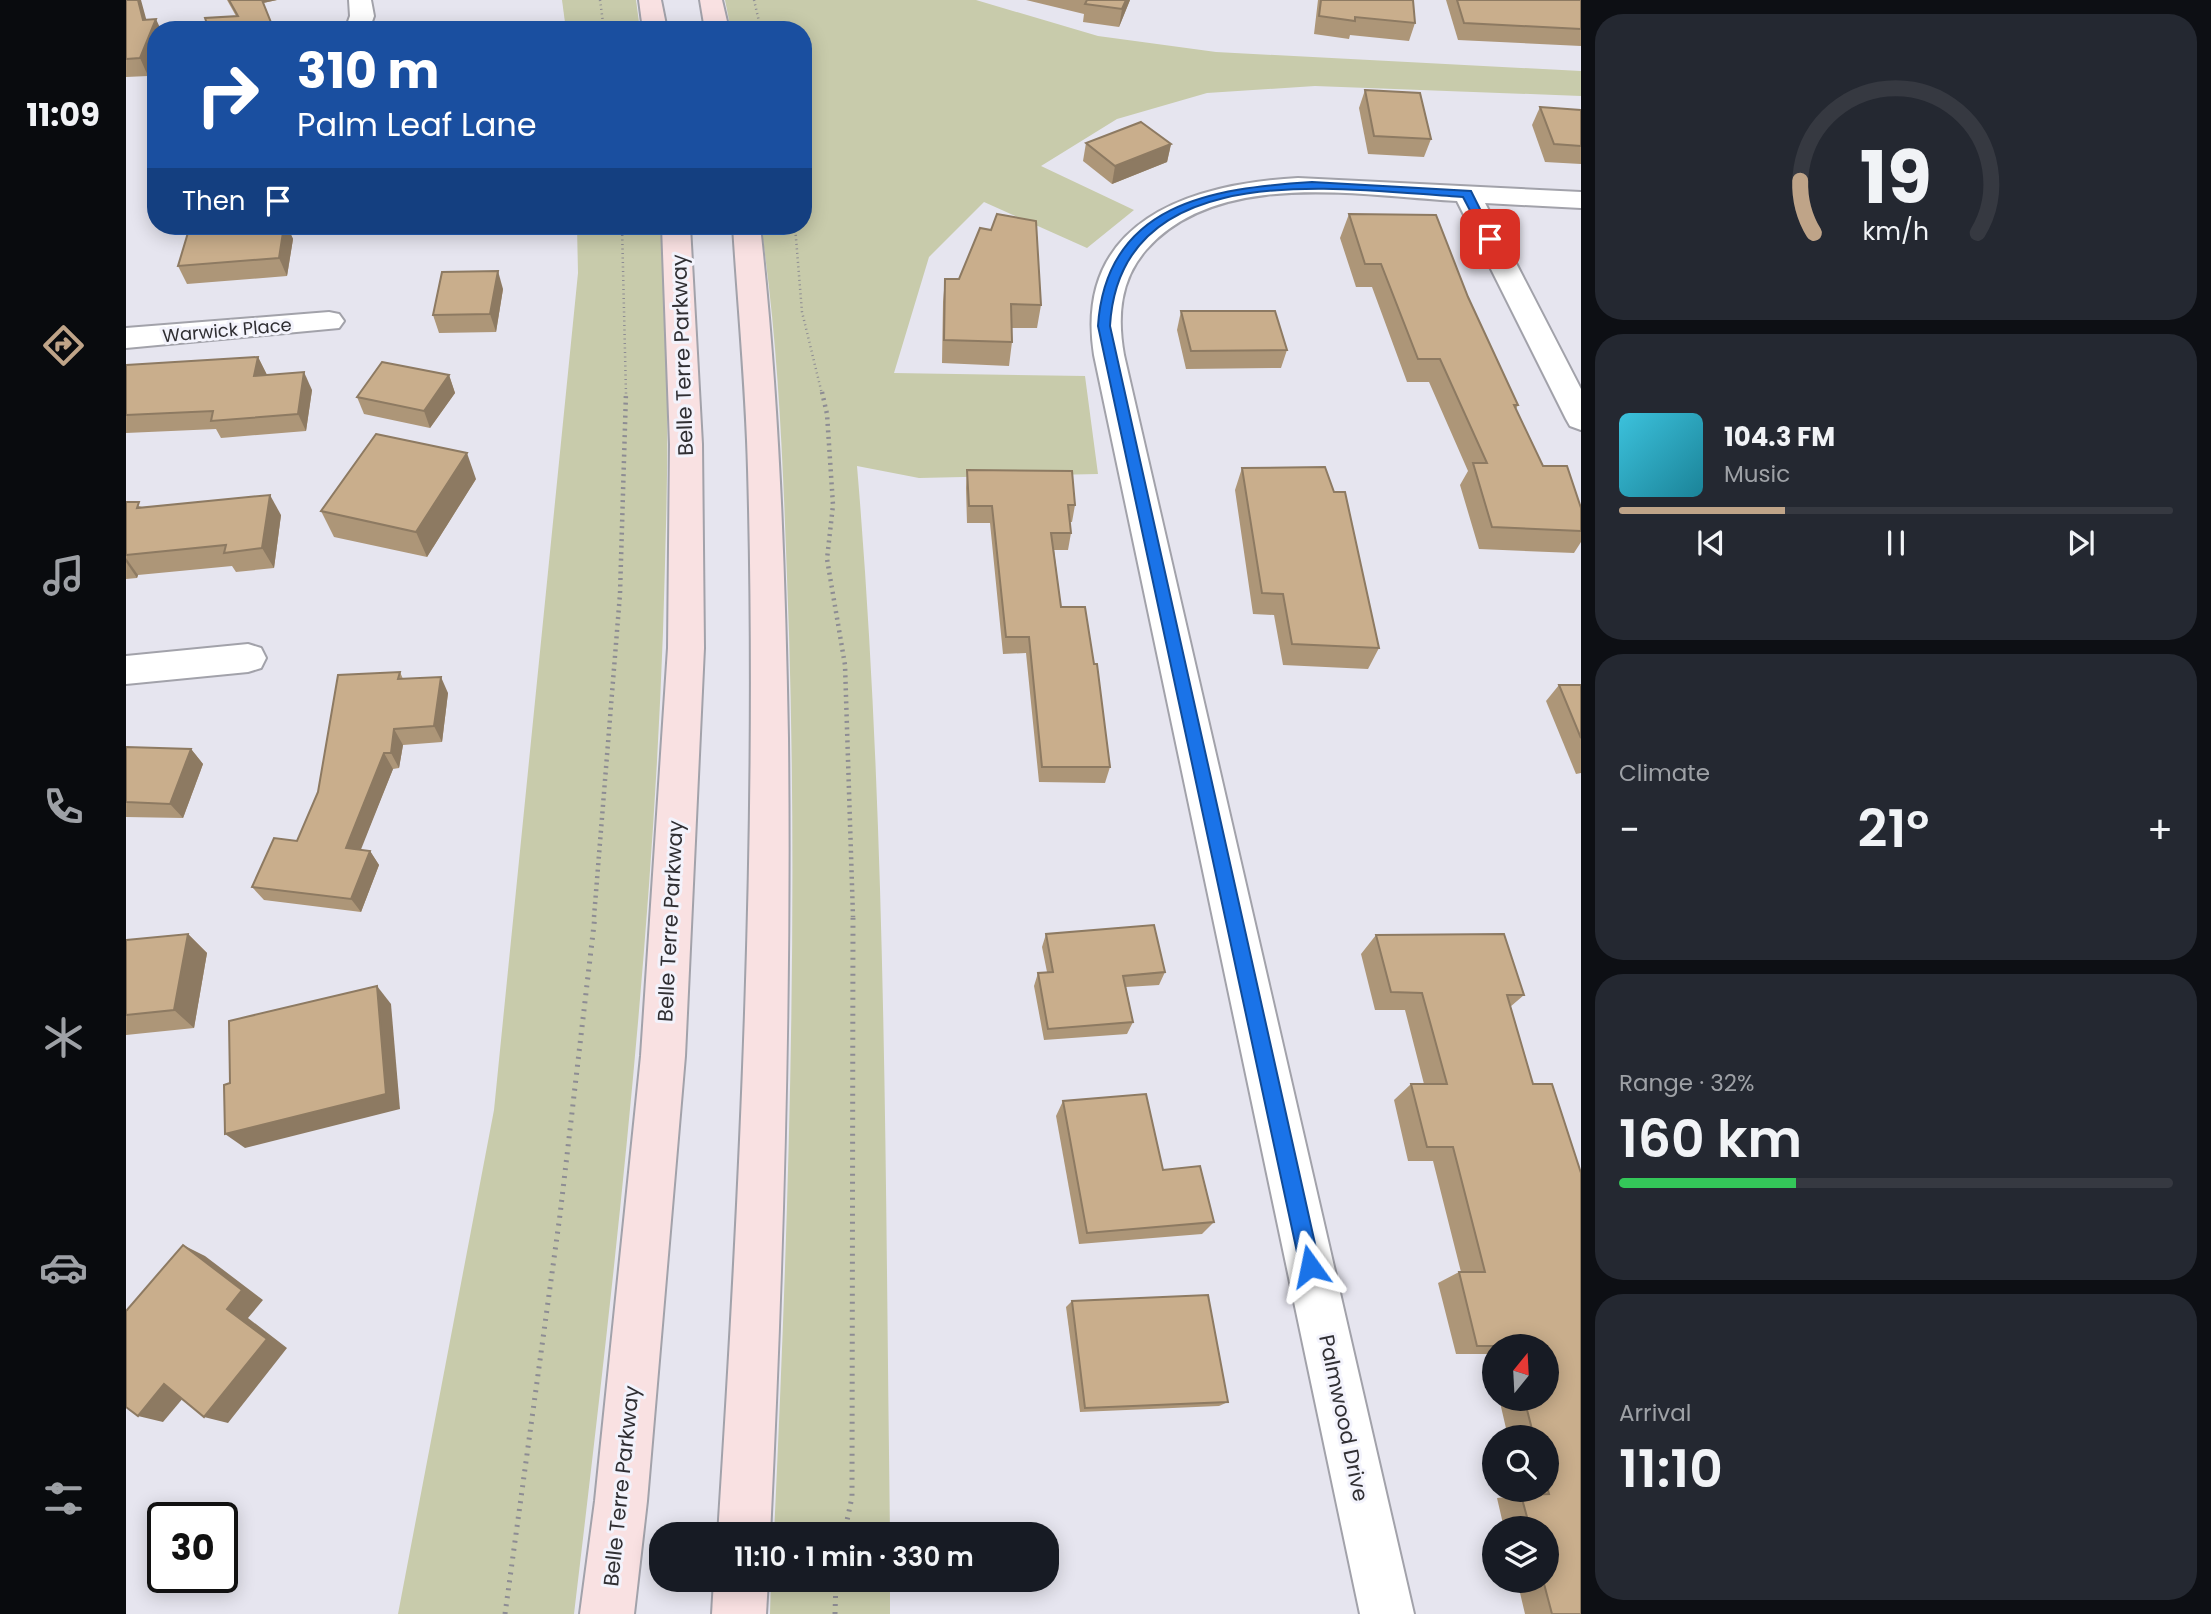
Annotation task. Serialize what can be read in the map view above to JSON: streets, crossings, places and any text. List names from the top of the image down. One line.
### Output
{"streets":{"main road":["Belle Terre Parkway"],"street":["Warwick Place","Palmwood Drive"]},"north":"top","page":{"tabs":"11:09","turn":["310 m","Palm Leaf Lane"],"then":"Then","song":["104.3 FM","Music"],"tile":["Climate",["Range · 32%","160 km"],["Arrival","11:10"]],"heat":["−","21°","+"],"limit":"30","trip":"11:10 · 1 min · 330 m","gauge":["19","km/h"]}}
